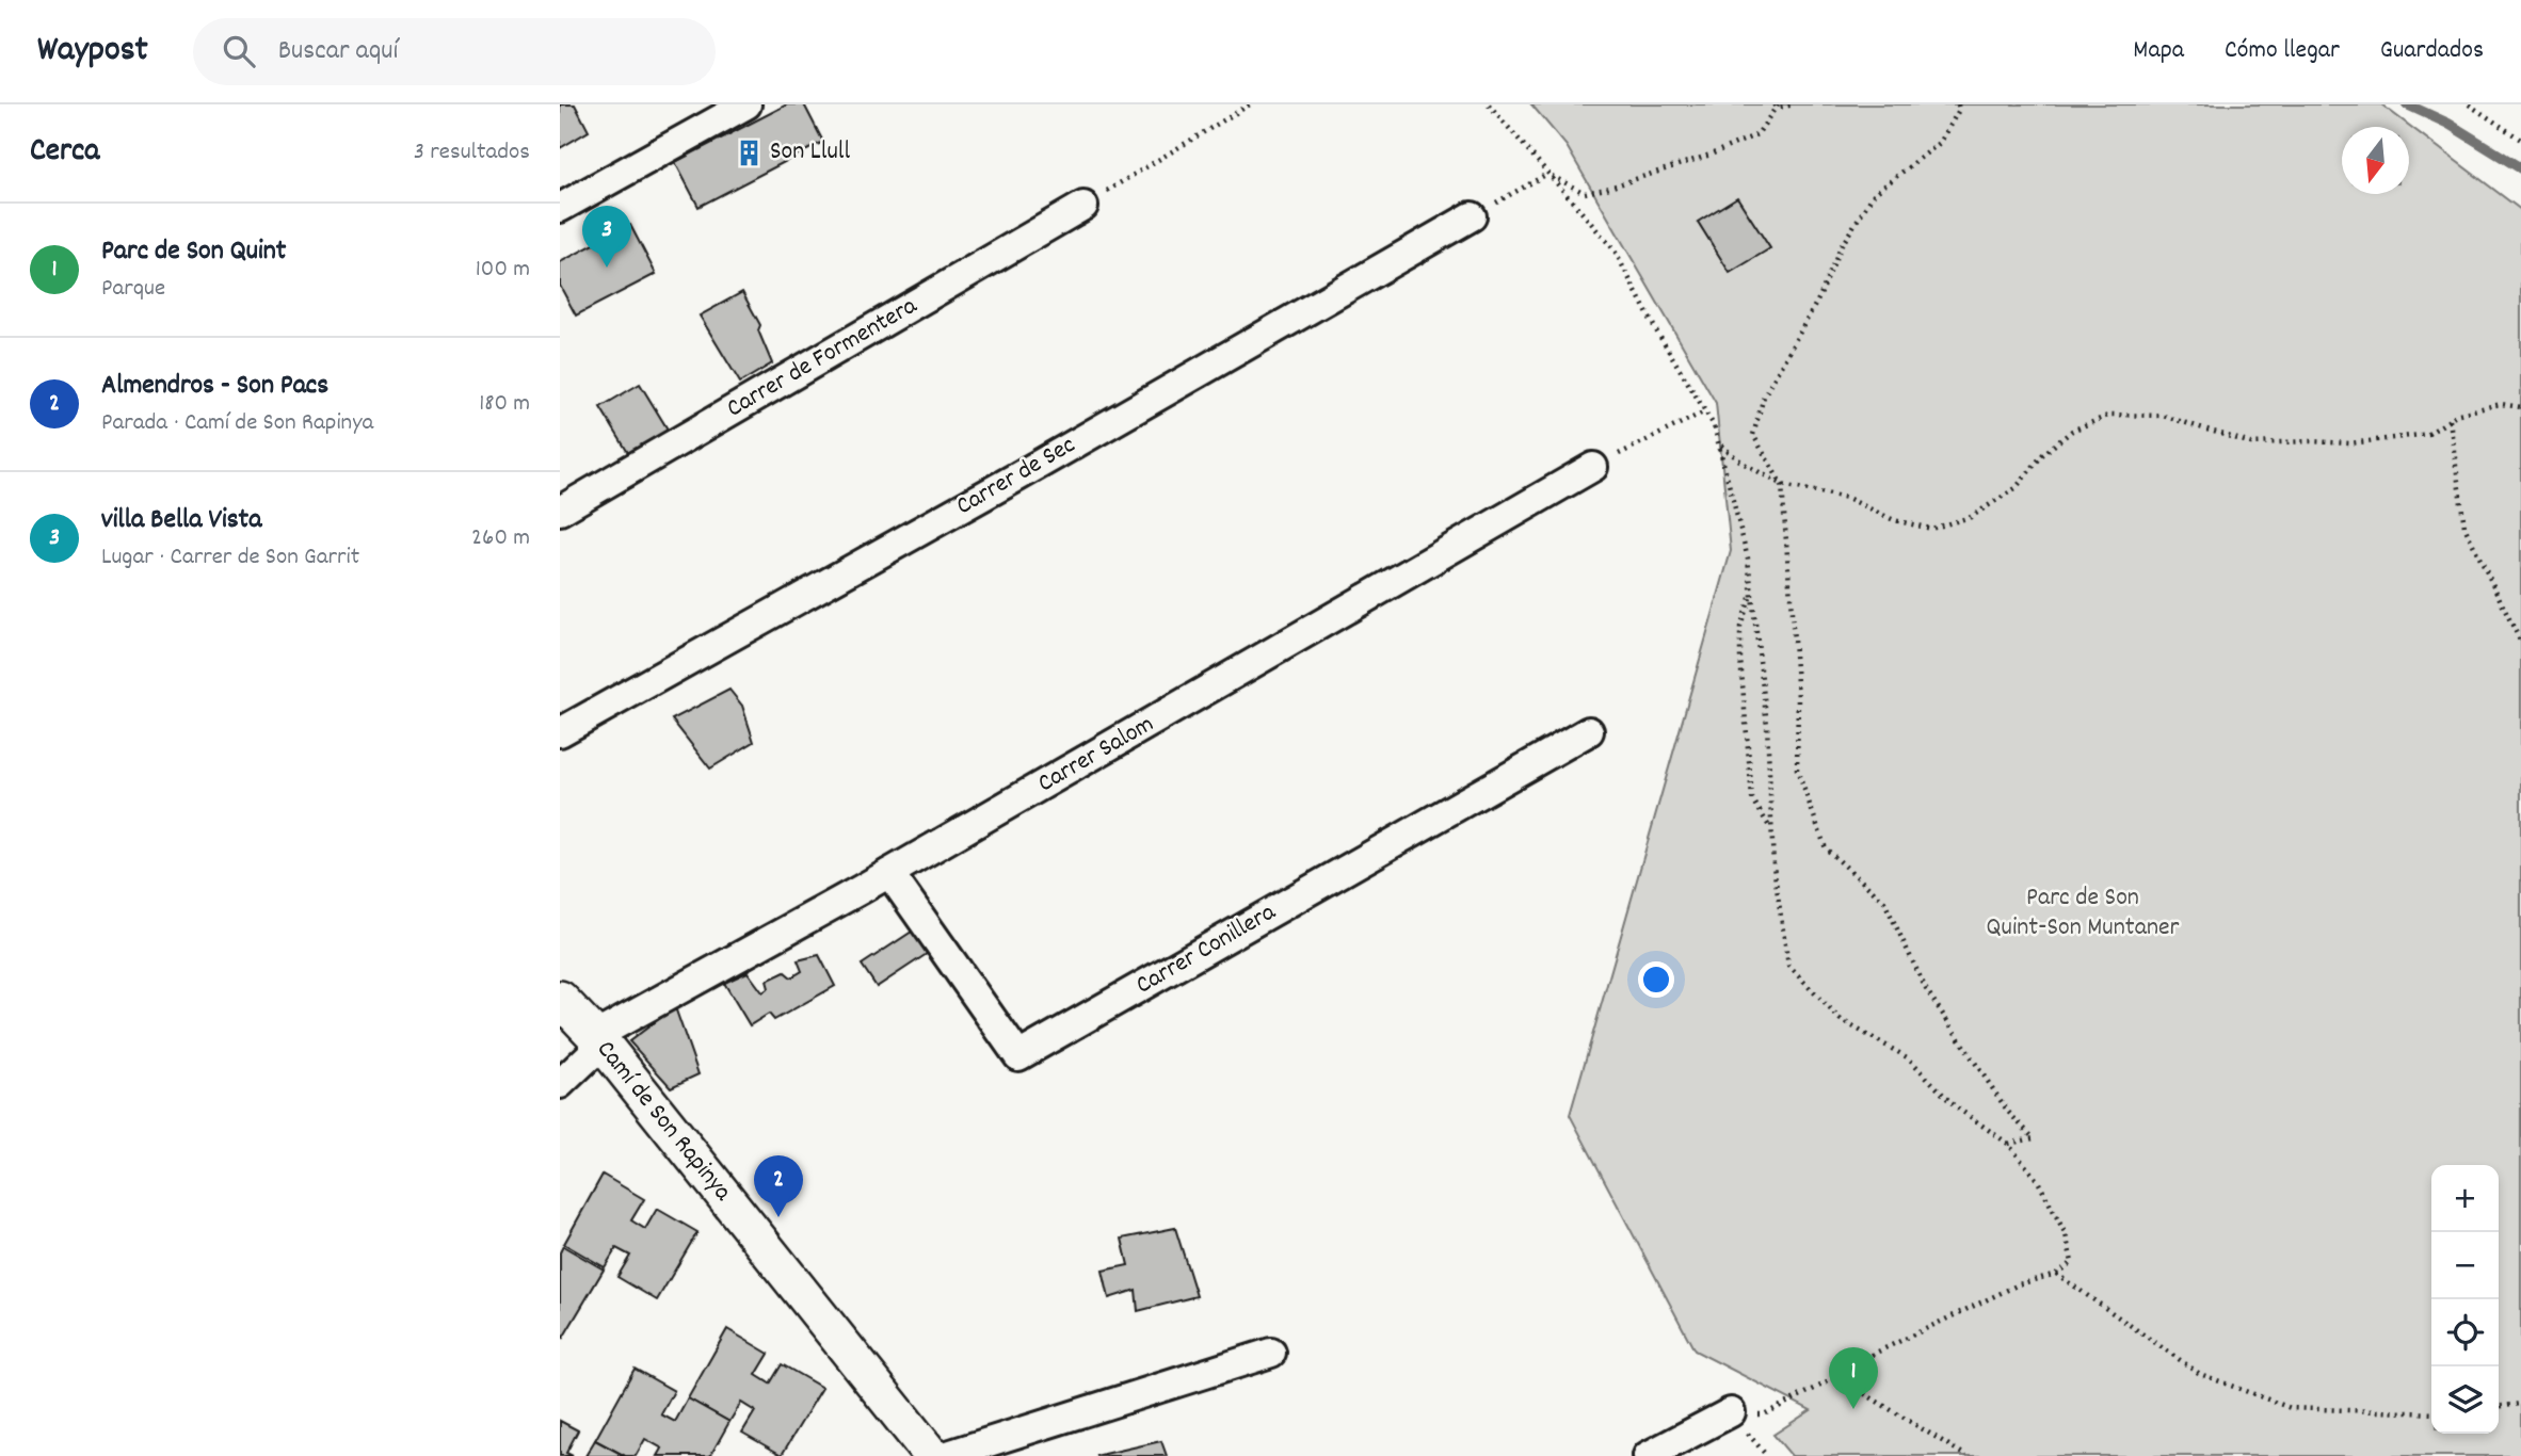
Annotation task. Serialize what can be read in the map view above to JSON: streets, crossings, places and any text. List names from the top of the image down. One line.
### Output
{"streets":{"street":["Carrer de Formentera","Carrer de Sec","Carrer Salom","Carrer Conillera","Camí de Son Rapinya"]},"crossings":[["Carrer Salom","Carrer Conillera"],["Carrer Salom","Camí de Son Rapinya"]],"parks":["Parc de Son Quint-Son Muntaner"],"places":{"building":["Son Llull"]},"north":"bottom","page":{"header":"Waypost","search":"Buscar aquí","nav":["Mapa","Cómo llegar","Guardados"],"heading":["Cerca","3 resultados"],"list":[{"mark":"1","name":"Parc de Son Quint","note":"Parque","value":"100 m"},{"mark":"2","name":"Almendros - Son Pacs","note":"Parada · Camí de Son Rapinya","value":"180 m"},{"mark":"3","name":"villa Bella Vista","note":"Lugar · Carrer de Son Garrit","value":"260 m"}],"pins":["3","2","1"],"map_buttons":["+","−"]}}
